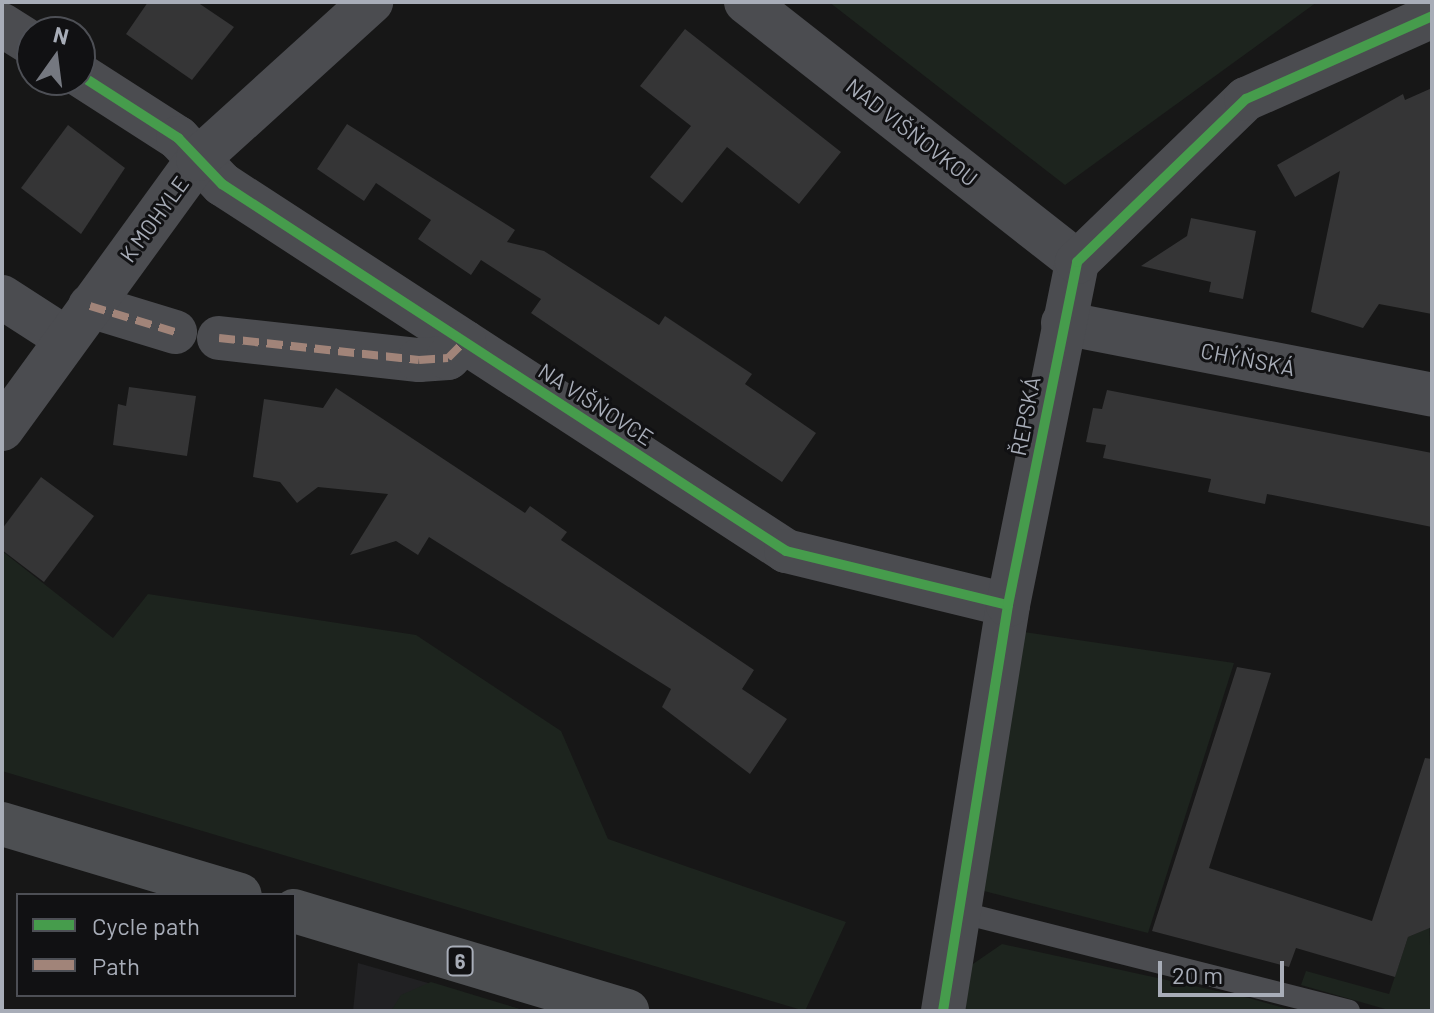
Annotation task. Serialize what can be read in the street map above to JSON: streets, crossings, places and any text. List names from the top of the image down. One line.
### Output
{"streets":{"main road":["6"],"street":["NAD VIŠŇOVKOU","K MOHYLE","CHÝŇSKÁ","NA VIŠŇOVCE","ŘEPSKÁ"]},"crossings":[["NAD VIŠŇOVKOU","ŘEPSKÁ"],["K MOHYLE","NA VIŠŇOVCE"],["CHÝŇSKÁ","ŘEPSKÁ"],["NA VIŠŇOVCE","ŘEPSKÁ"]],"legend":["Cycle path","Path"],"scale_bar":"20 m","north":"top"}
